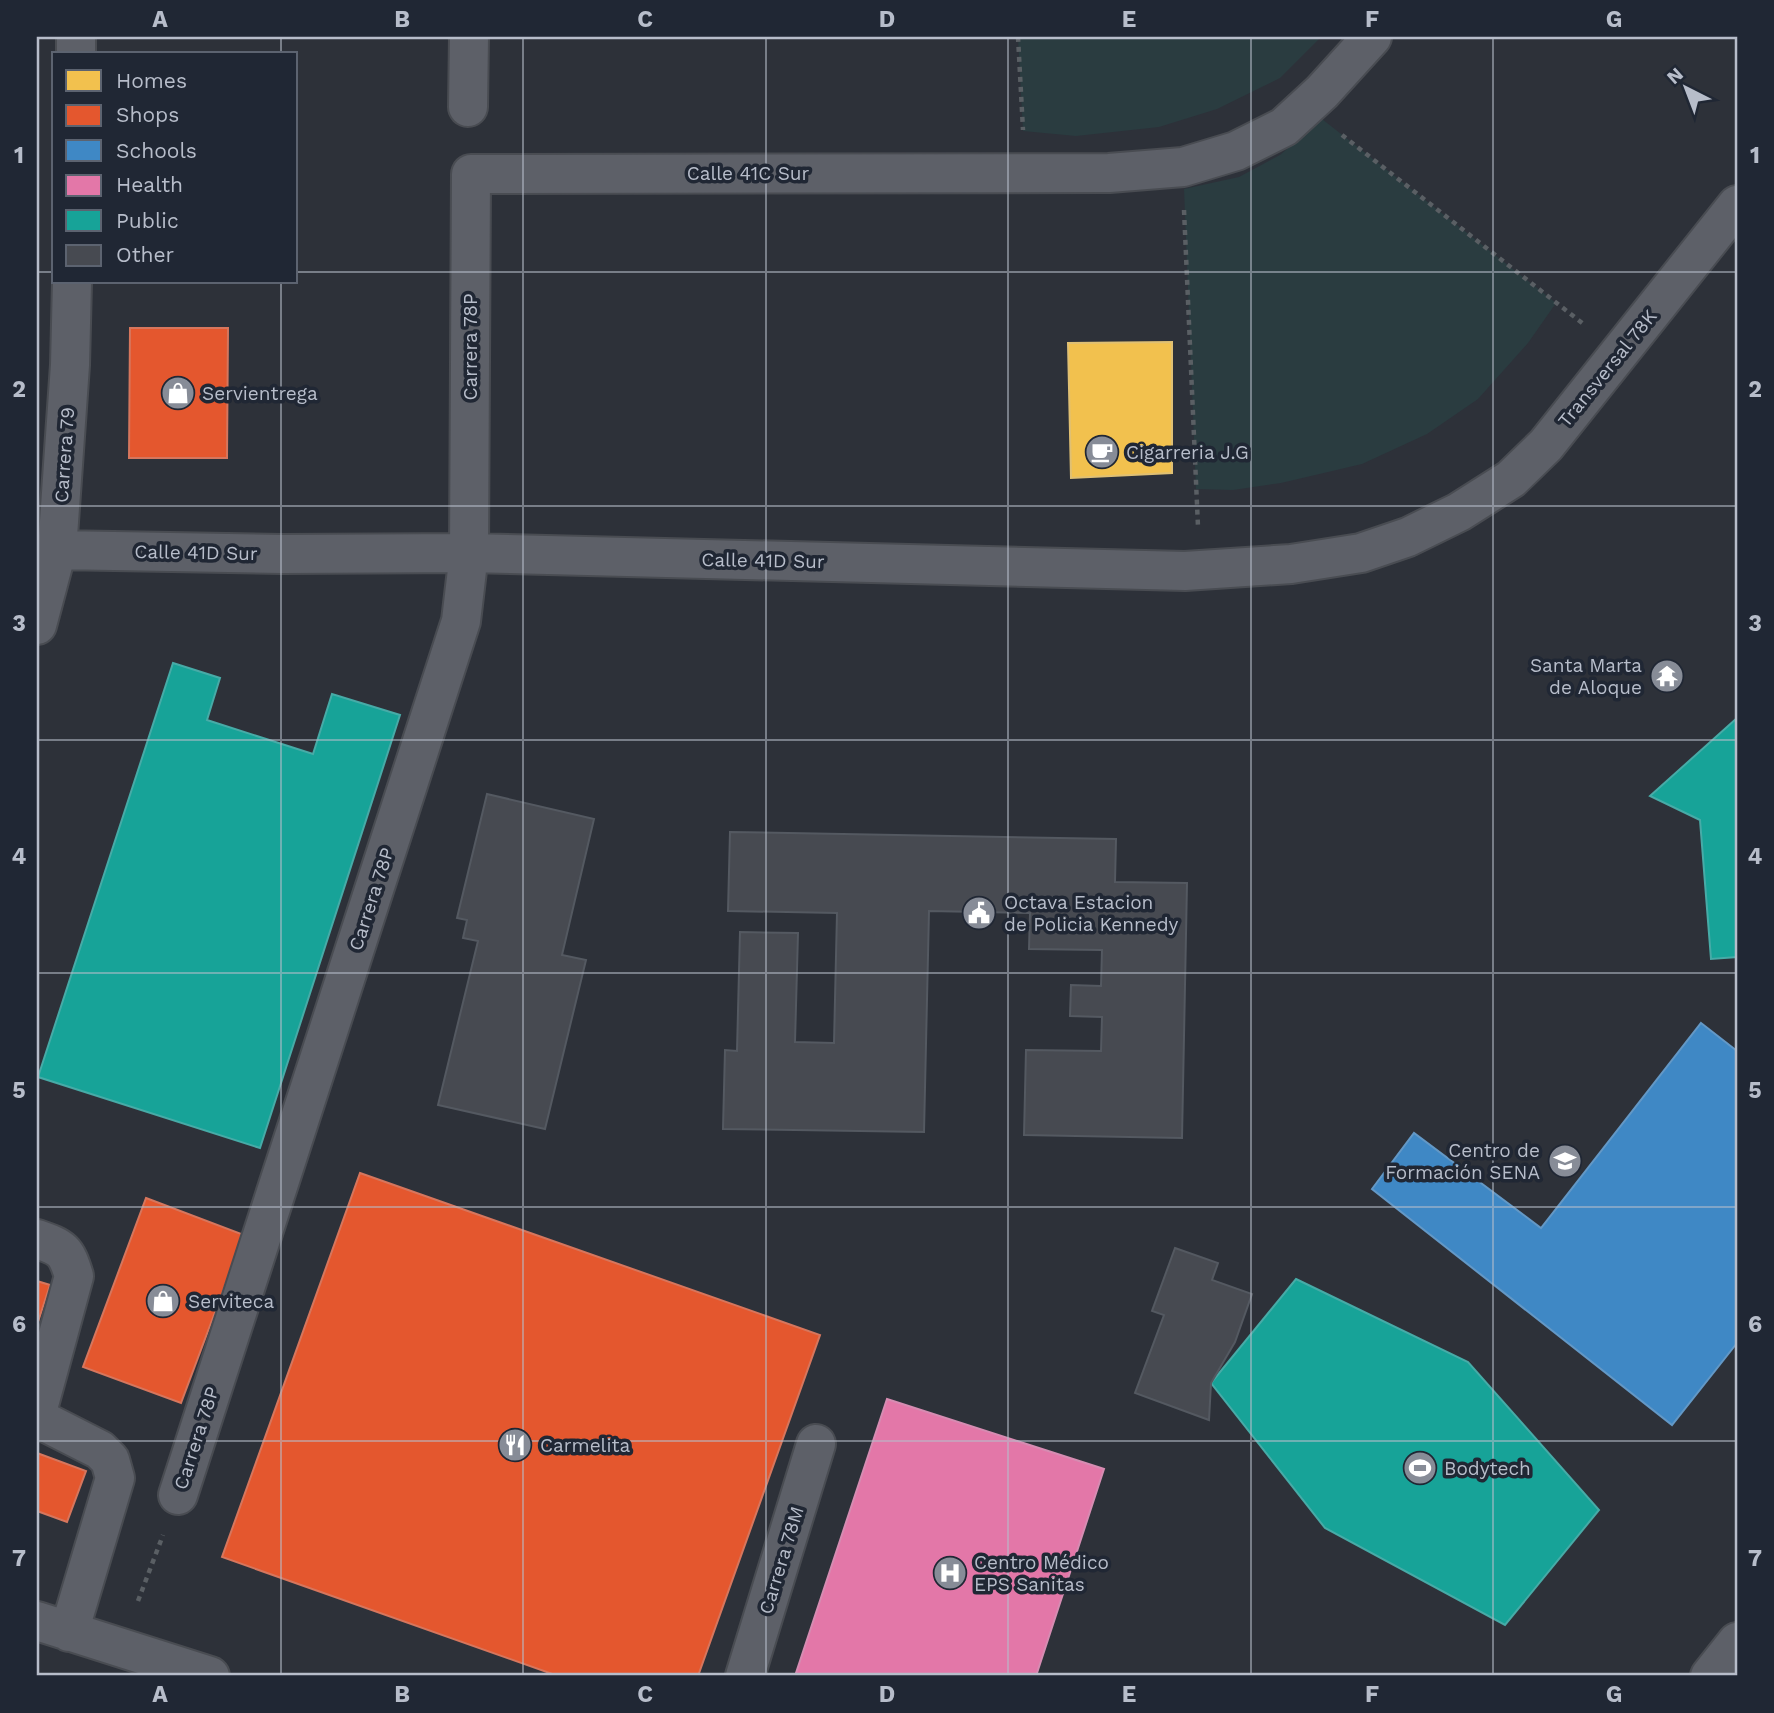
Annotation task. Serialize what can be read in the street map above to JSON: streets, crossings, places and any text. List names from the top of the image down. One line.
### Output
{"streets":{"street":["Calle 41C Sur","Carrera 78P","Transversal 78K","Carrera 79","Calle 41D Sur","Carrera 78M"]},"crossings":[["Calle 41C Sur","Carrera 78P"],["Carrera 78P","Calle 41D Sur"],["Transversal 78K","Calle 41D Sur"],["Carrera 79","Calle 41D Sur"]],"places":{"shop":["Servientrega","Serviteca"],"cafe":["Cigarreria J.G"],"temple":["Santa Marta de Aloque"],"public building":["Octava Estacion de Policia Kennedy"],"school or university":["Centro de Formación SENA"],"restaurant":["Carmelita"],"sports":["Bodytech"],"hospital":["Centro Médico EPS Sanitas"]},"legend":["Homes","Shops","Schools","Health","Public","Other"],"north":"top left","grid":{"columns":["A","B","C","D","E","F","G"],"rows":["1","2","3","4","5","6","7"]}}
